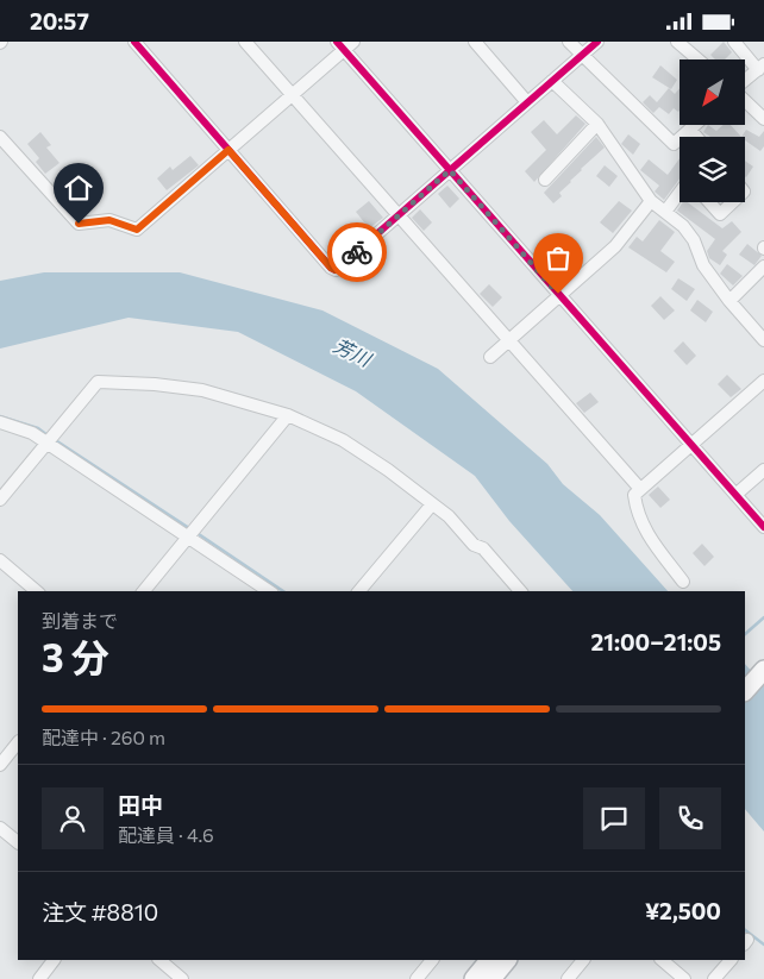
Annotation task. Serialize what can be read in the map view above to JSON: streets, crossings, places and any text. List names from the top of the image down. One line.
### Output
{"water":["芳川"],"north":"bottom left","page":{"status":"20:57","heading":["3 分","到着まで","21:00–21:05"],"panel":["田中","配達員 · 4.6","注文 #8810","¥2,500"],"bar":"配達中 · 260 m"}}
